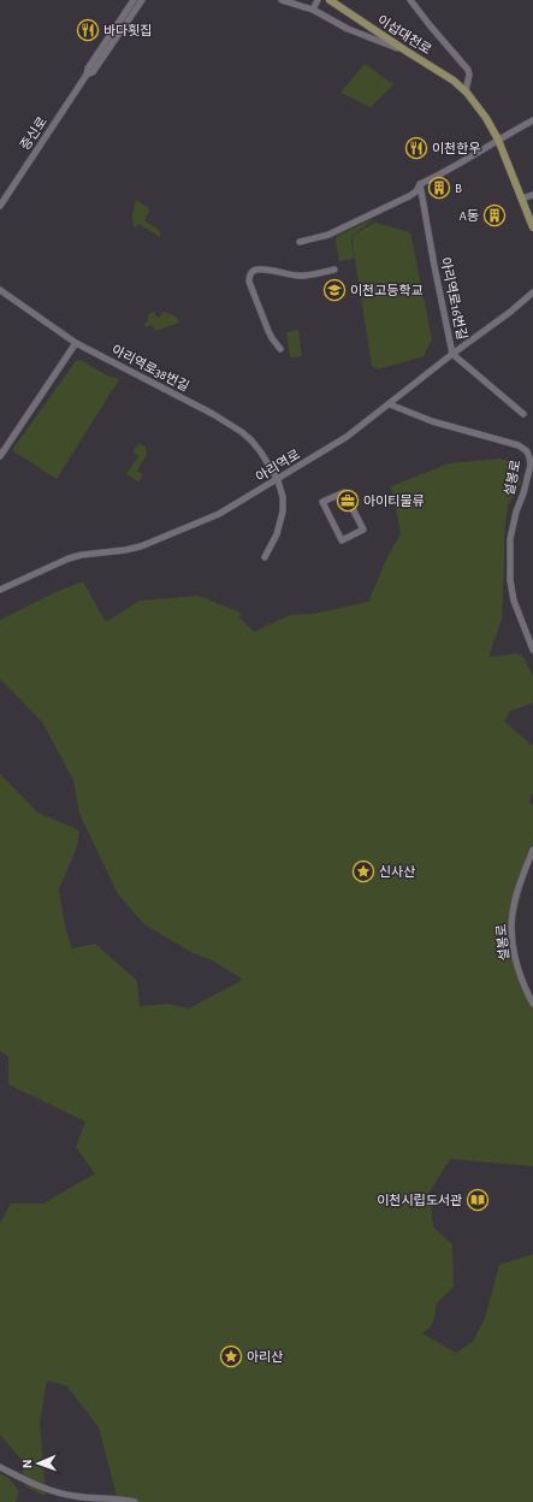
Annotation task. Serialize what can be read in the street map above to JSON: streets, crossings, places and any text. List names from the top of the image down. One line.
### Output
{"streets":{"main road":["이섭대천로"],"street":["증신로","아리역로16번길","아리역로38번길","아리역로","설봉로"]},"crossings":[["아리역로16번길","아리역로"],["아리역로38번길","아리역로"],["아리역로","설봉로"]],"places":{"restaurant":["바다횟집","이천한우"],"building":["B","A동"],"school or university":["이천고등학교"],"office":["아이티물류"],"place":["신사산","아리산"],"library":["이천시립도서관"]},"north":"left"}
